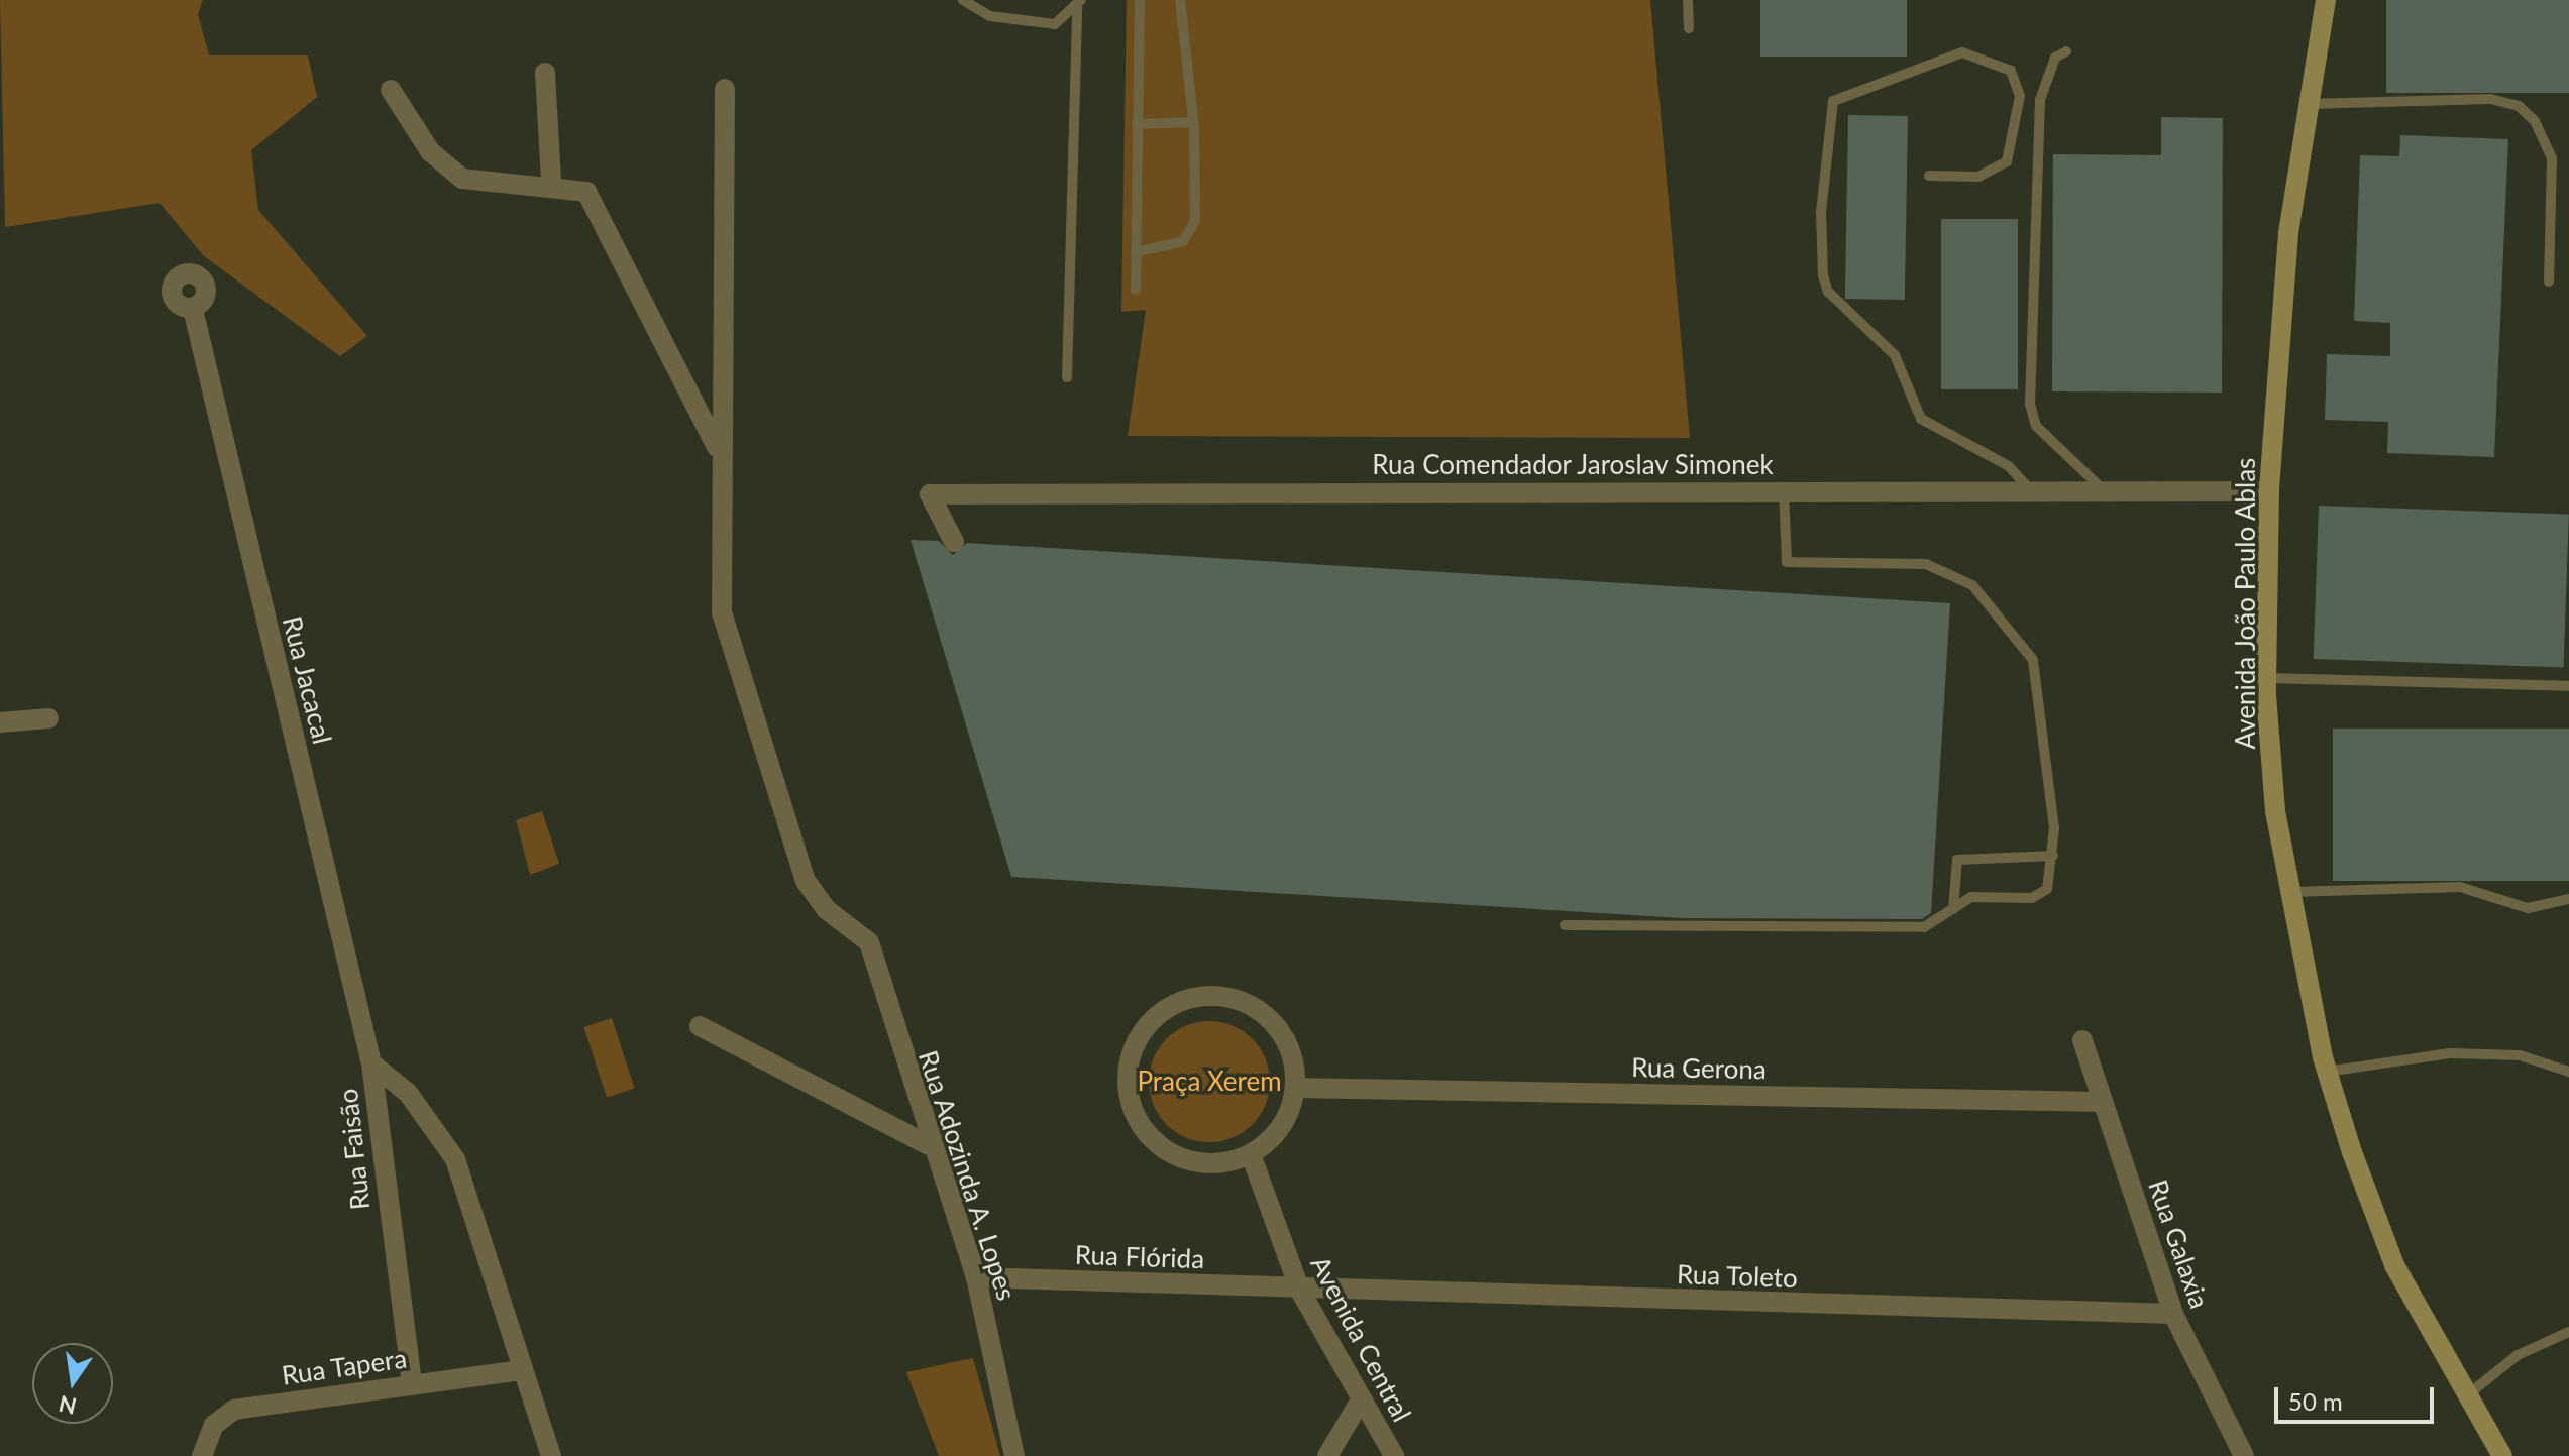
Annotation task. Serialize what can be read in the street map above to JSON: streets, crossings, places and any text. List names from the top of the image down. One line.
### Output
{"streets":{"street":["Rua Comendador Jaroslav Simonek","Avenida João Paulo Ablas","Rua Jacacal","Rua Gerona","Rua Faisão","Rua Adozinda A. Lopes","Rua Galaxia","Rua Flórida","Rua Toleto","Avenida Central","Rua Tapera"]},"crossings":[["Rua Comendador Jaroslav Simonek","Avenida João Paulo Ablas"],["Rua Jacacal","Rua Faisão"],["Rua Gerona","Rua Galaxia"],["Rua Gerona","Avenida Central"],["Rua Faisão","Rua Tapera"],["Rua Adozinda A. Lopes","Rua Flórida"],["Rua Galaxia","Rua Toleto"],["Rua Flórida","Rua Toleto"],["Rua Flórida","Avenida Central"],["Rua Toleto","Avenida Central"]],"parks":["Praça Xerem"],"scale_bar":"50 m","north":"bottom"}
